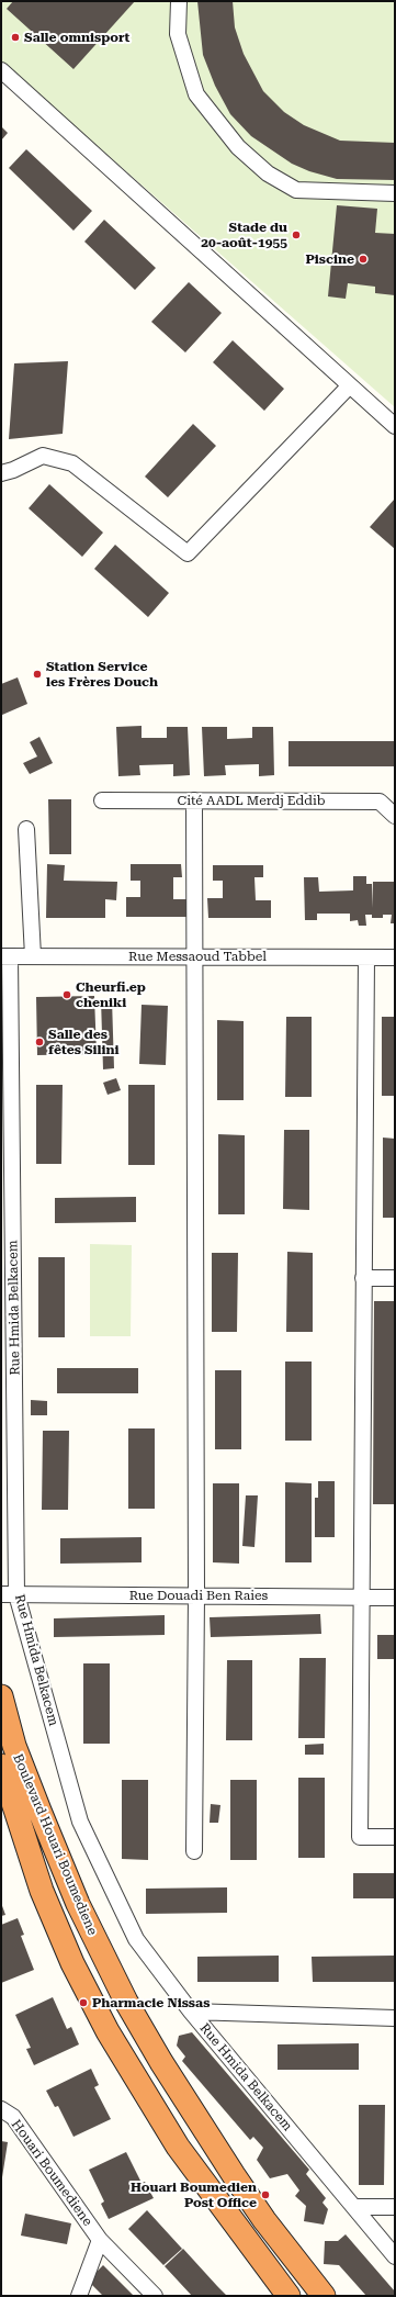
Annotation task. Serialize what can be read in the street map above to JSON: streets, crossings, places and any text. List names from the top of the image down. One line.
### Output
{"streets":{"highway":["Boulevard Houari Boumediene"],"street":["Cité AADL Merdj Eddib","Rue Messaoud Tabbel","Rue Hmida Belkacem","Rue Douadi Ben Raies","Houari Boumediene"]},"crossings":[["Rue Messaoud Tabbel","Rue Hmida Belkacem"],["Rue Hmida Belkacem","Rue Douadi Ben Raies"]],"places":["Salle omnisport","Stade du 20-août-1955","Piscine","Station Service les Frères Douch","Cheurfi.ep cheniki","Salle des fêtes Silini","Pharmacie Nissas","Houari Boumedien Post Office"]}
